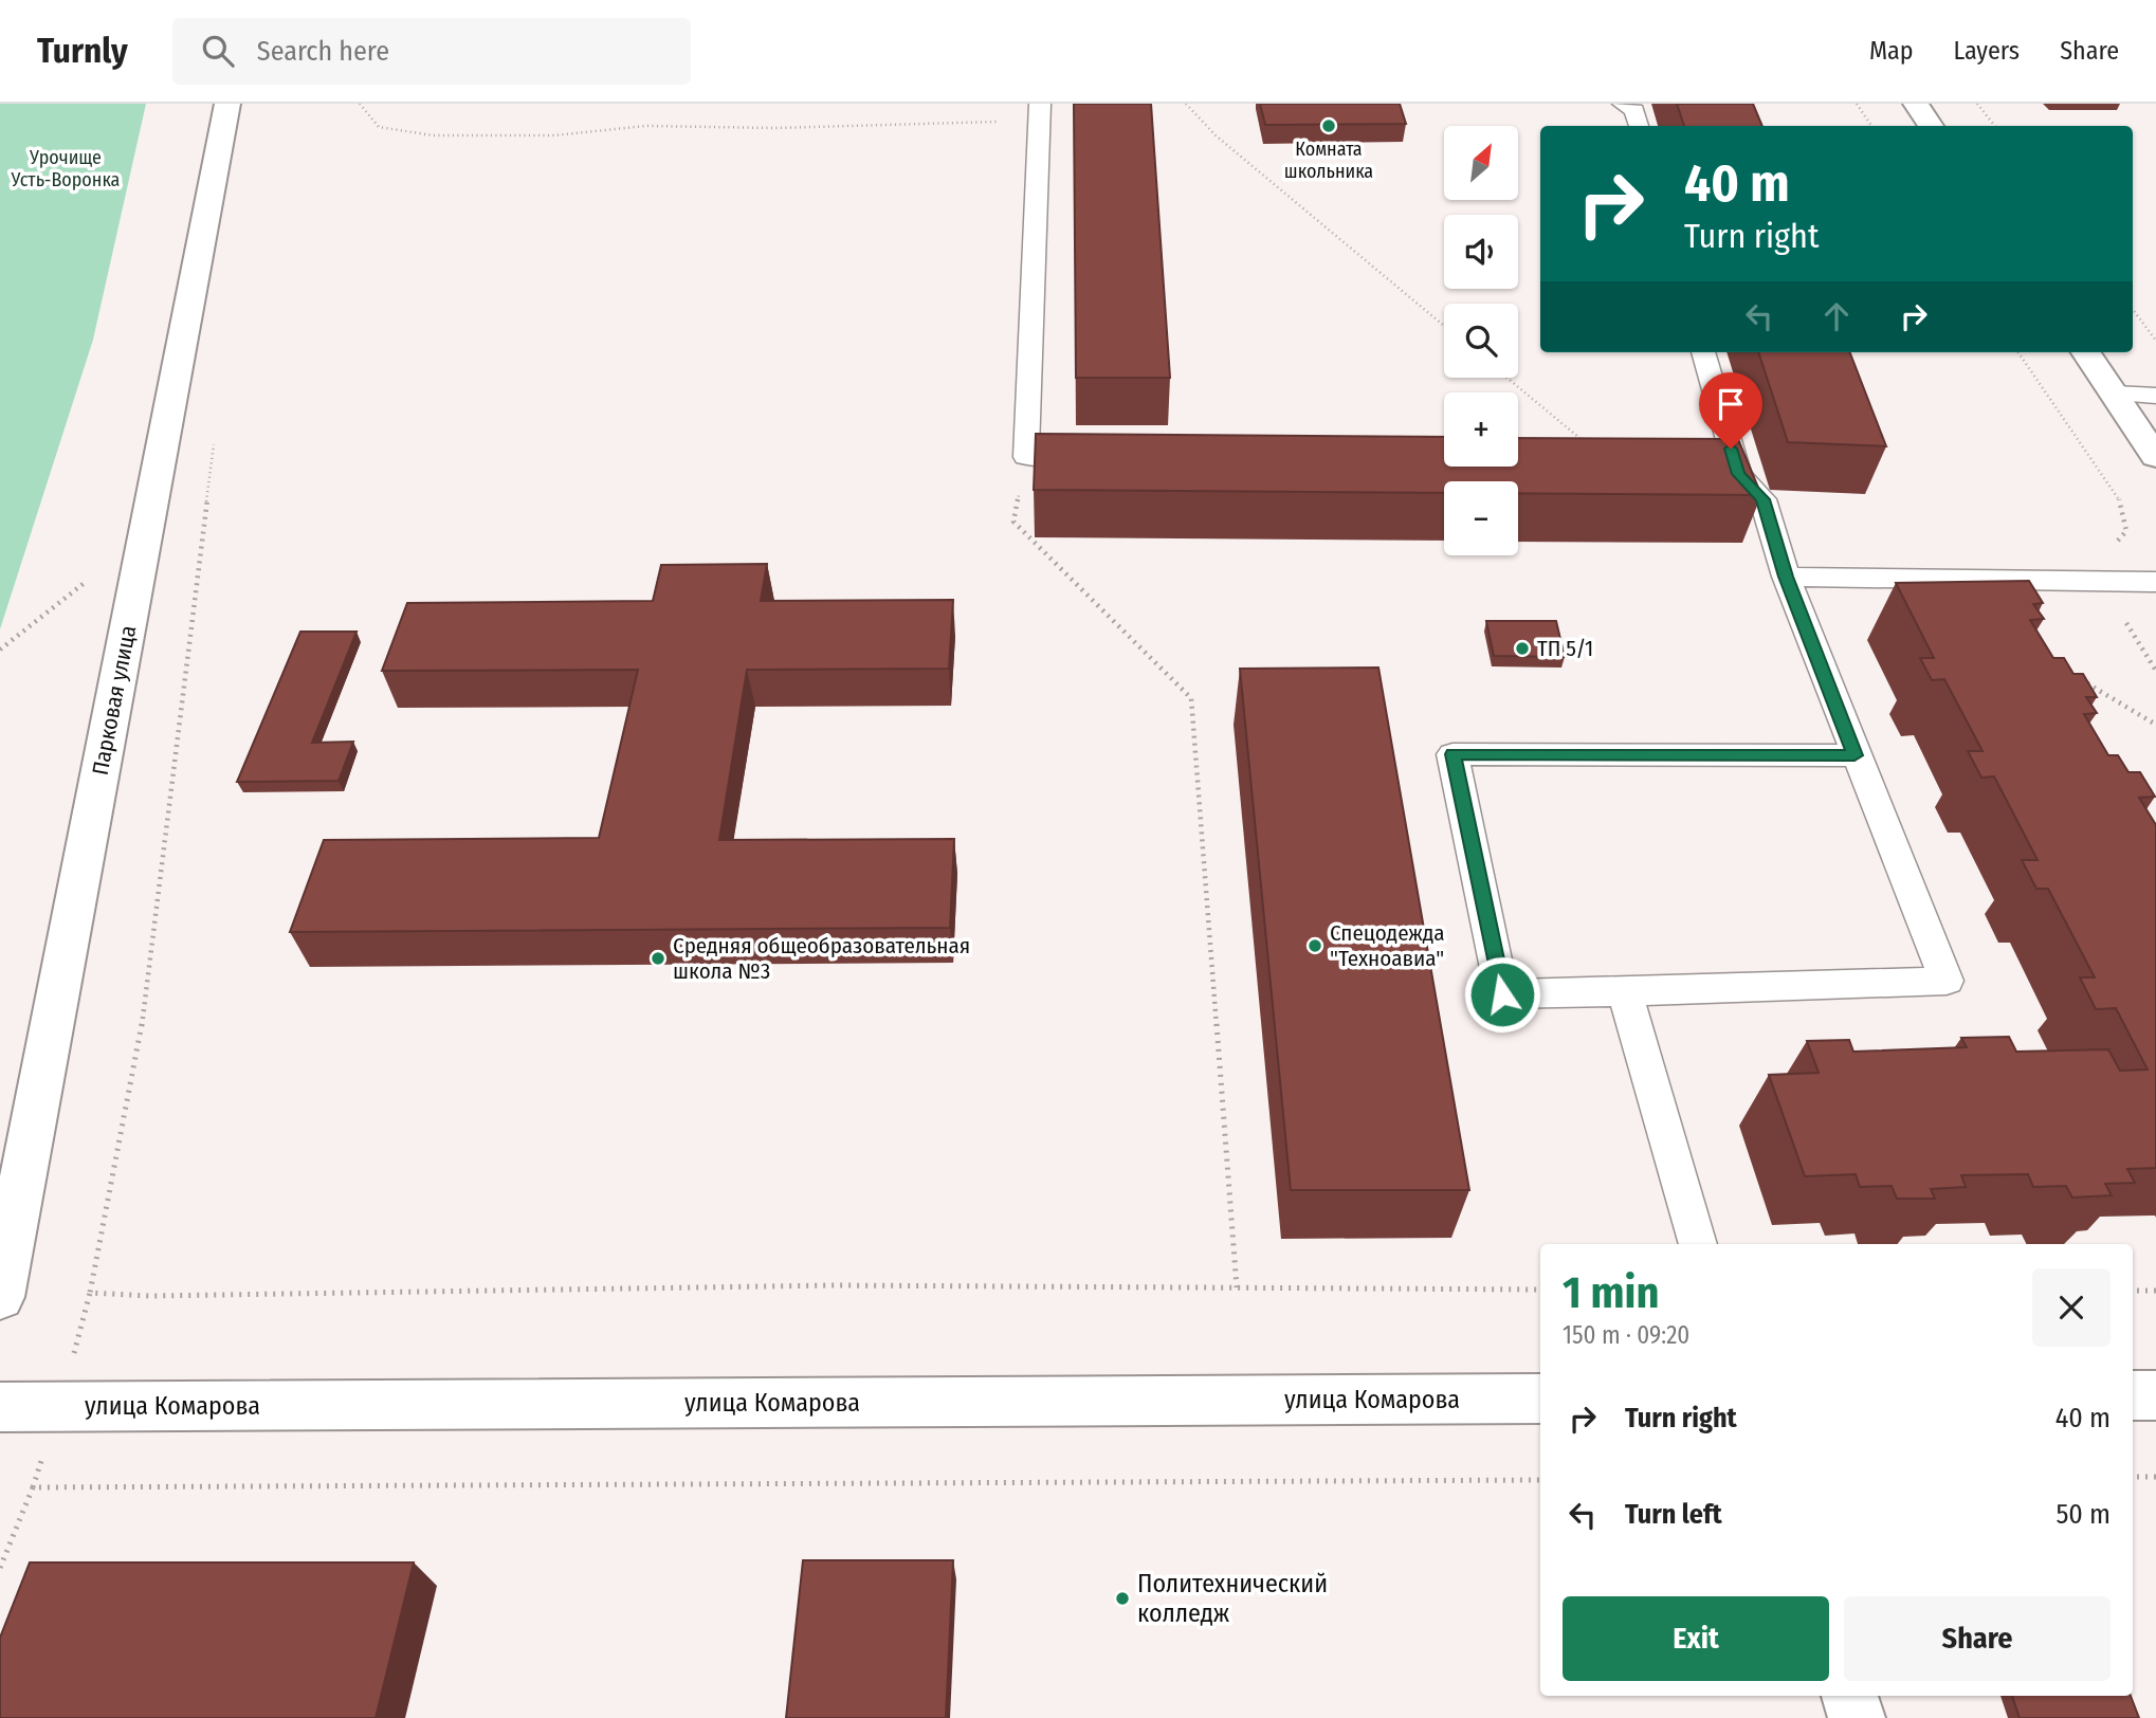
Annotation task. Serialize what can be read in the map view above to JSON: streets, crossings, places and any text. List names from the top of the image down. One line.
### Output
{"streets":{"street":["Парковая улица","улица Комарова"]},"parks":["Урочище Усть-Воронка"],"places":["Комната школьника","ТП 5/1","Спецодежда \"Техноавиа\"","Средняя общеобразовательная школа №3","Политехнический колледж"],"north":"top right","page":{"header":"Turnly","search":"Search here","nav":["Map","Layers","Share"],"map_buttons":["+","−"],"turn":["40 m","Turn right"],"heading":["1 min","150 m · 09:20"],"list":[{"name":"Turn right","value":"40 m"},{"name":"Turn left","value":"50 m"}],"buttons":["Exit","Share"]}}
